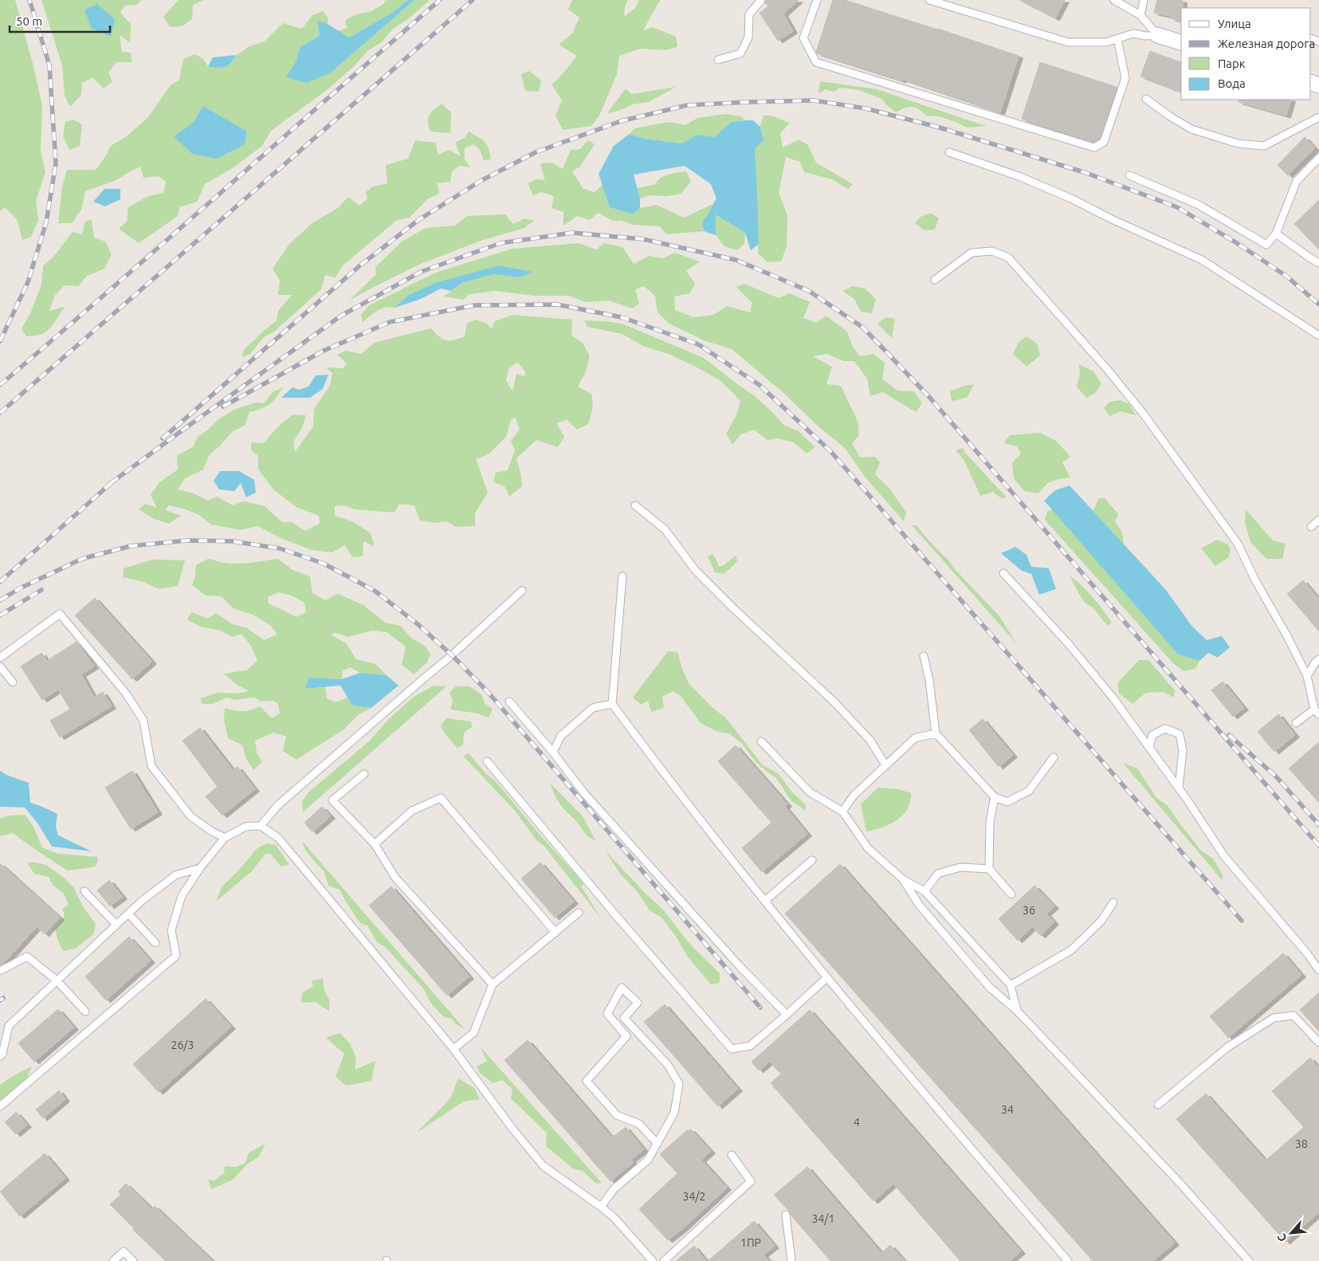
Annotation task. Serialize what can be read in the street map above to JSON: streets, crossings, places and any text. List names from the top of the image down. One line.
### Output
{"house_numbers":["36","26/3","34","4","38","34/2","34/1","1ПР"],"legend":["Улица","Железная дорога","Парк","Вода"],"scale_bar":"50 m","north":"bottom left"}
